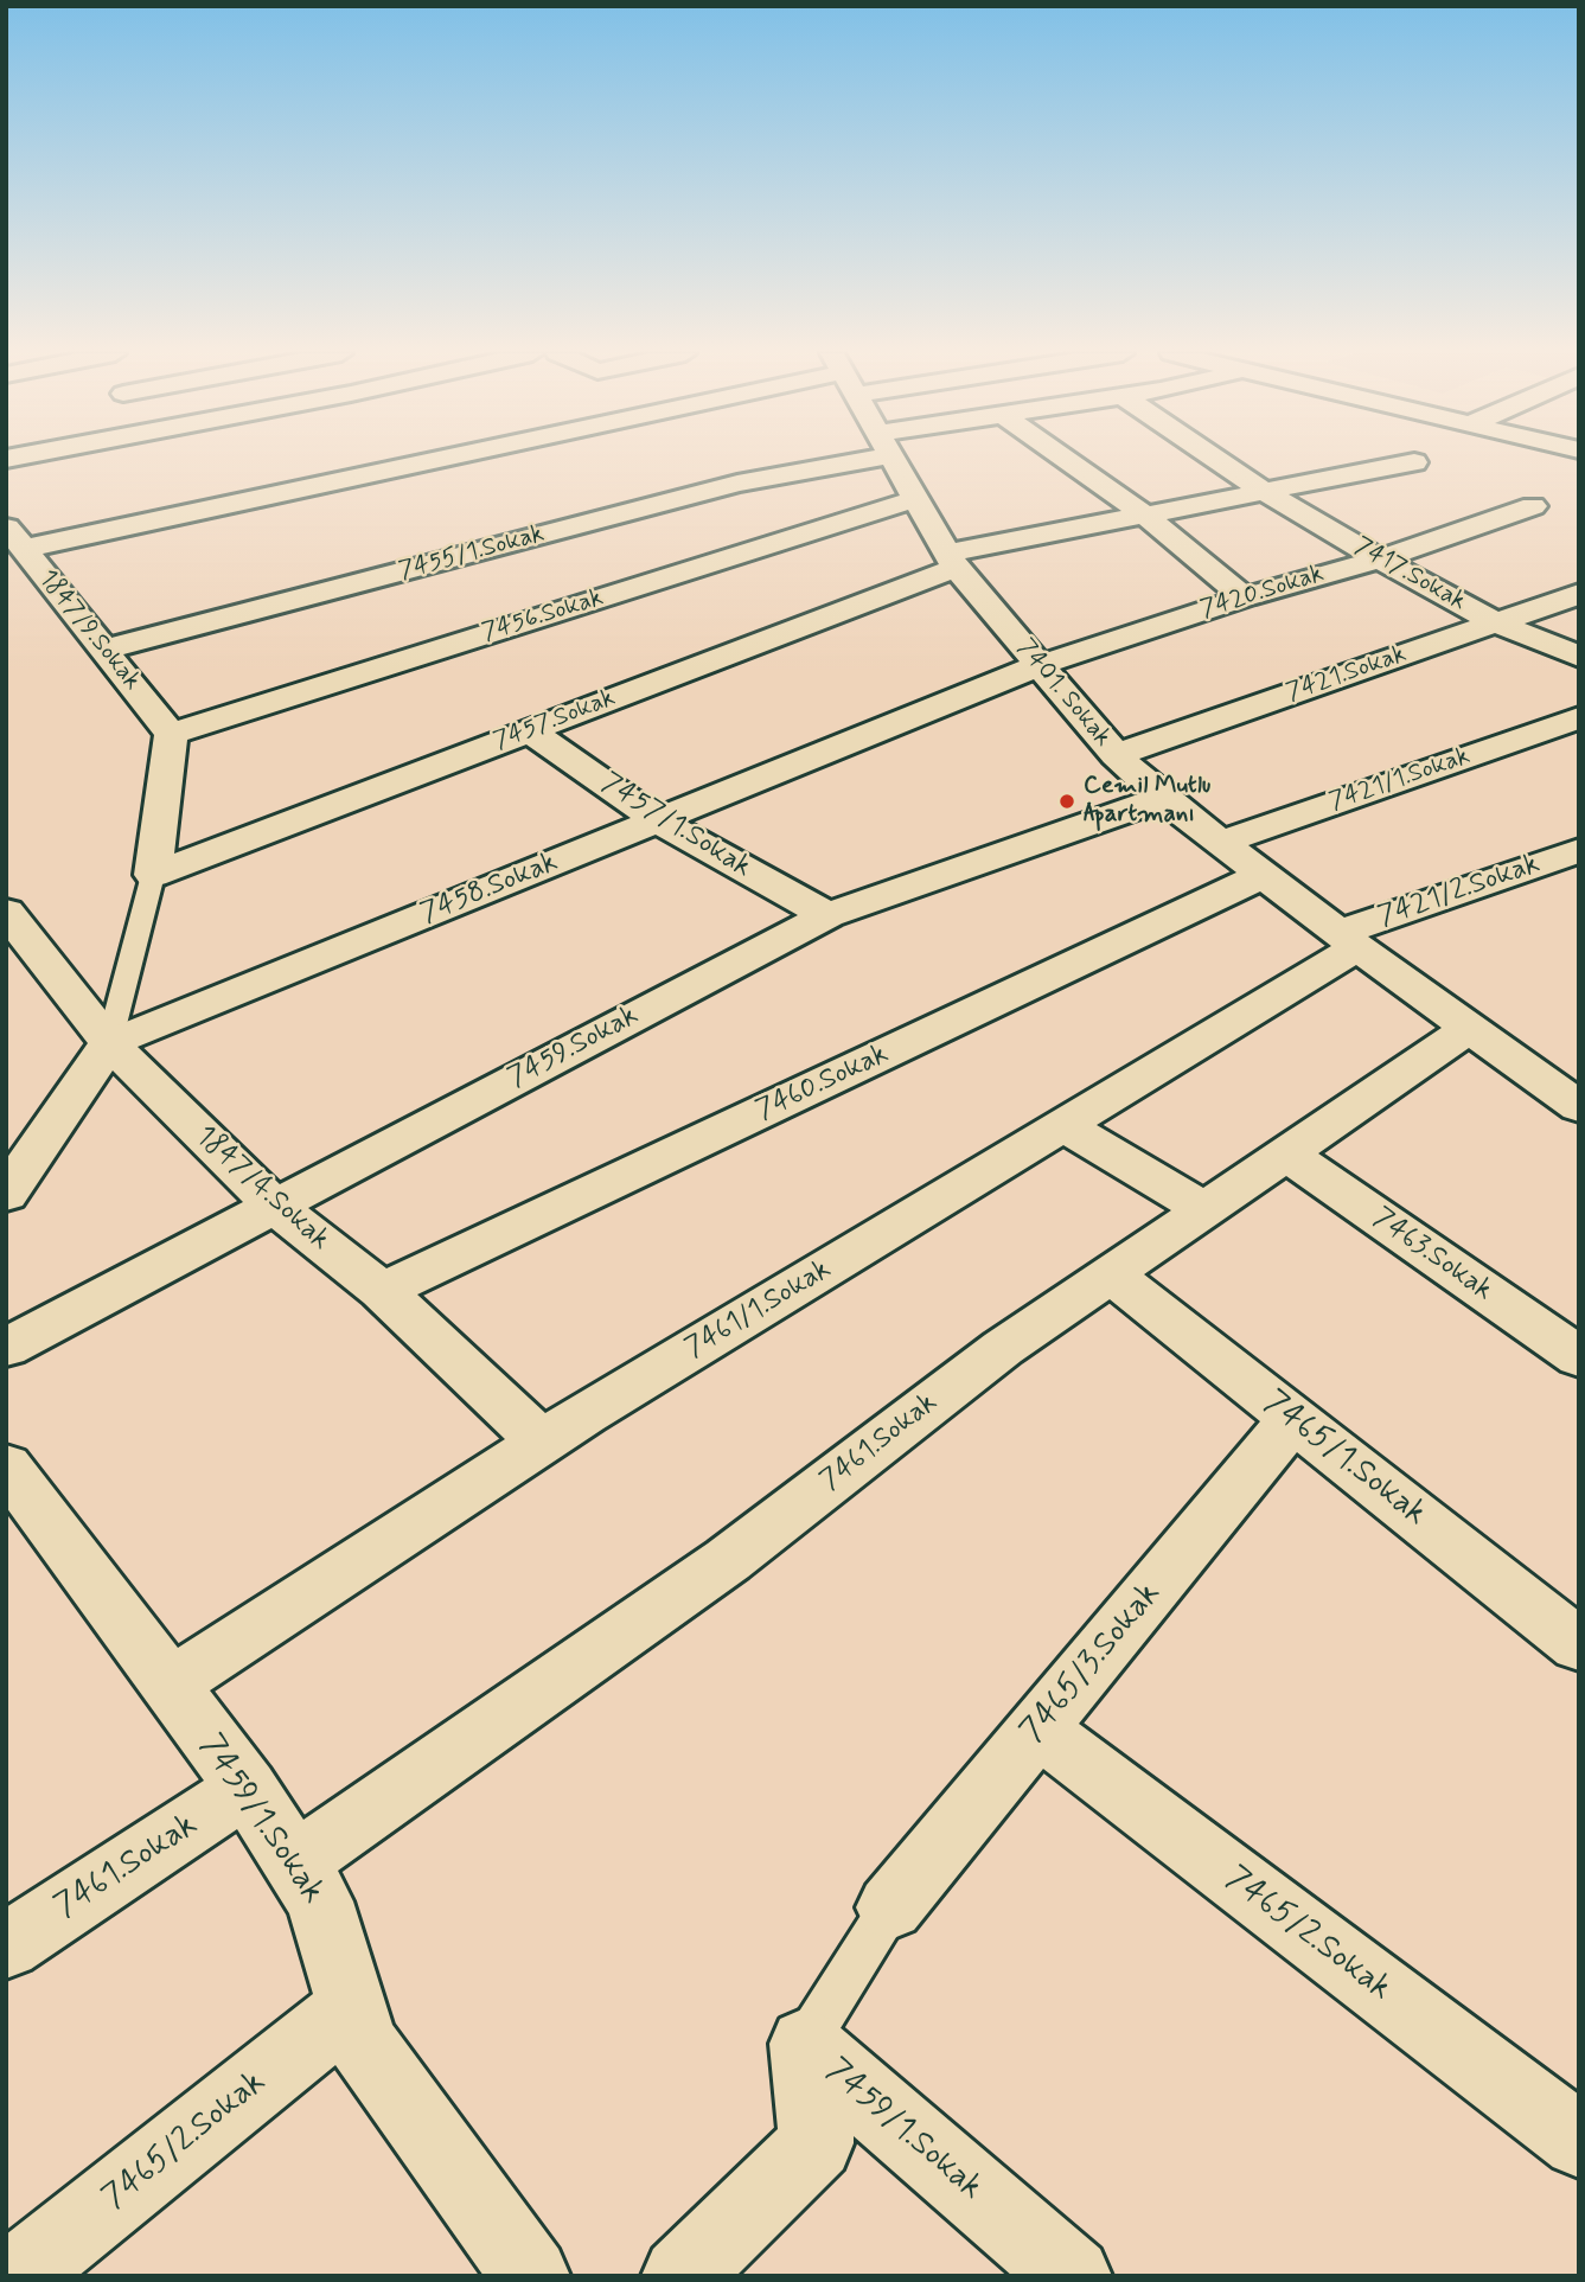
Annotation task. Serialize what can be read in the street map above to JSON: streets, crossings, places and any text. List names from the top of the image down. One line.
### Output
{"streets":{"street":["7455/1.Sokak","7417.Sokak","7420.Sokak","7456.Sokak","1847/9.Sokak","7421.Sokak","7401. Sokak","7457.Sokak","7421/1.Sokak","7457/1.Sokak","7458.Sokak","7421/2.Sokak","7459.Sokak","7460.Sokak","1847/4.Sokak","7463.Sokak","7461/1.Sokak","7461.Sokak","7465/1.Sokak","7465/3.Sokak","7459/1.Sokak","7465/2.Sokak"]},"crossings":[["7455/1.Sokak","1847/9.Sokak"],["7417.Sokak","7420.Sokak"],["7417.Sokak","7421.Sokak"],["7417.Sokak","7457.Sokak"],["7420.Sokak","7401. Sokak"],["7420.Sokak","7458.Sokak"],["7456.Sokak","1847/9.Sokak"],["7456.Sokak","7401. Sokak"],["7421.Sokak","7401. Sokak"],["7401. Sokak","7457.Sokak"],["7401. Sokak","7421/1.Sokak"],["7401. Sokak","7458.Sokak"],["7401. Sokak","7421/2.Sokak"],["7401. Sokak","7459.Sokak"],["7401. Sokak","7460.Sokak"],["7401. Sokak","7461/1.Sokak"],["7401. Sokak","7461.Sokak"],["7457.Sokak","7457/1.Sokak"],["7457/1.Sokak","7458.Sokak"],["7457/1.Sokak","7459.Sokak"],["7458.Sokak","1847/4.Sokak"],["7421/2.Sokak","7461/1.Sokak"],["7459.Sokak","1847/4.Sokak"],["7460.Sokak","1847/4.Sokak"],["1847/4.Sokak","7461/1.Sokak"],["7463.Sokak","7461.Sokak"],["7461/1.Sokak","7459/1.Sokak"],["7461.Sokak","7465/1.Sokak"],["7461.Sokak","7459/1.Sokak"],["7465/1.Sokak","7465/3.Sokak"],["7465/3.Sokak","7465/2.Sokak"],["7459/1.Sokak","7465/2.Sokak"]],"places":["Cemil Mutlu Apartmanı"]}
